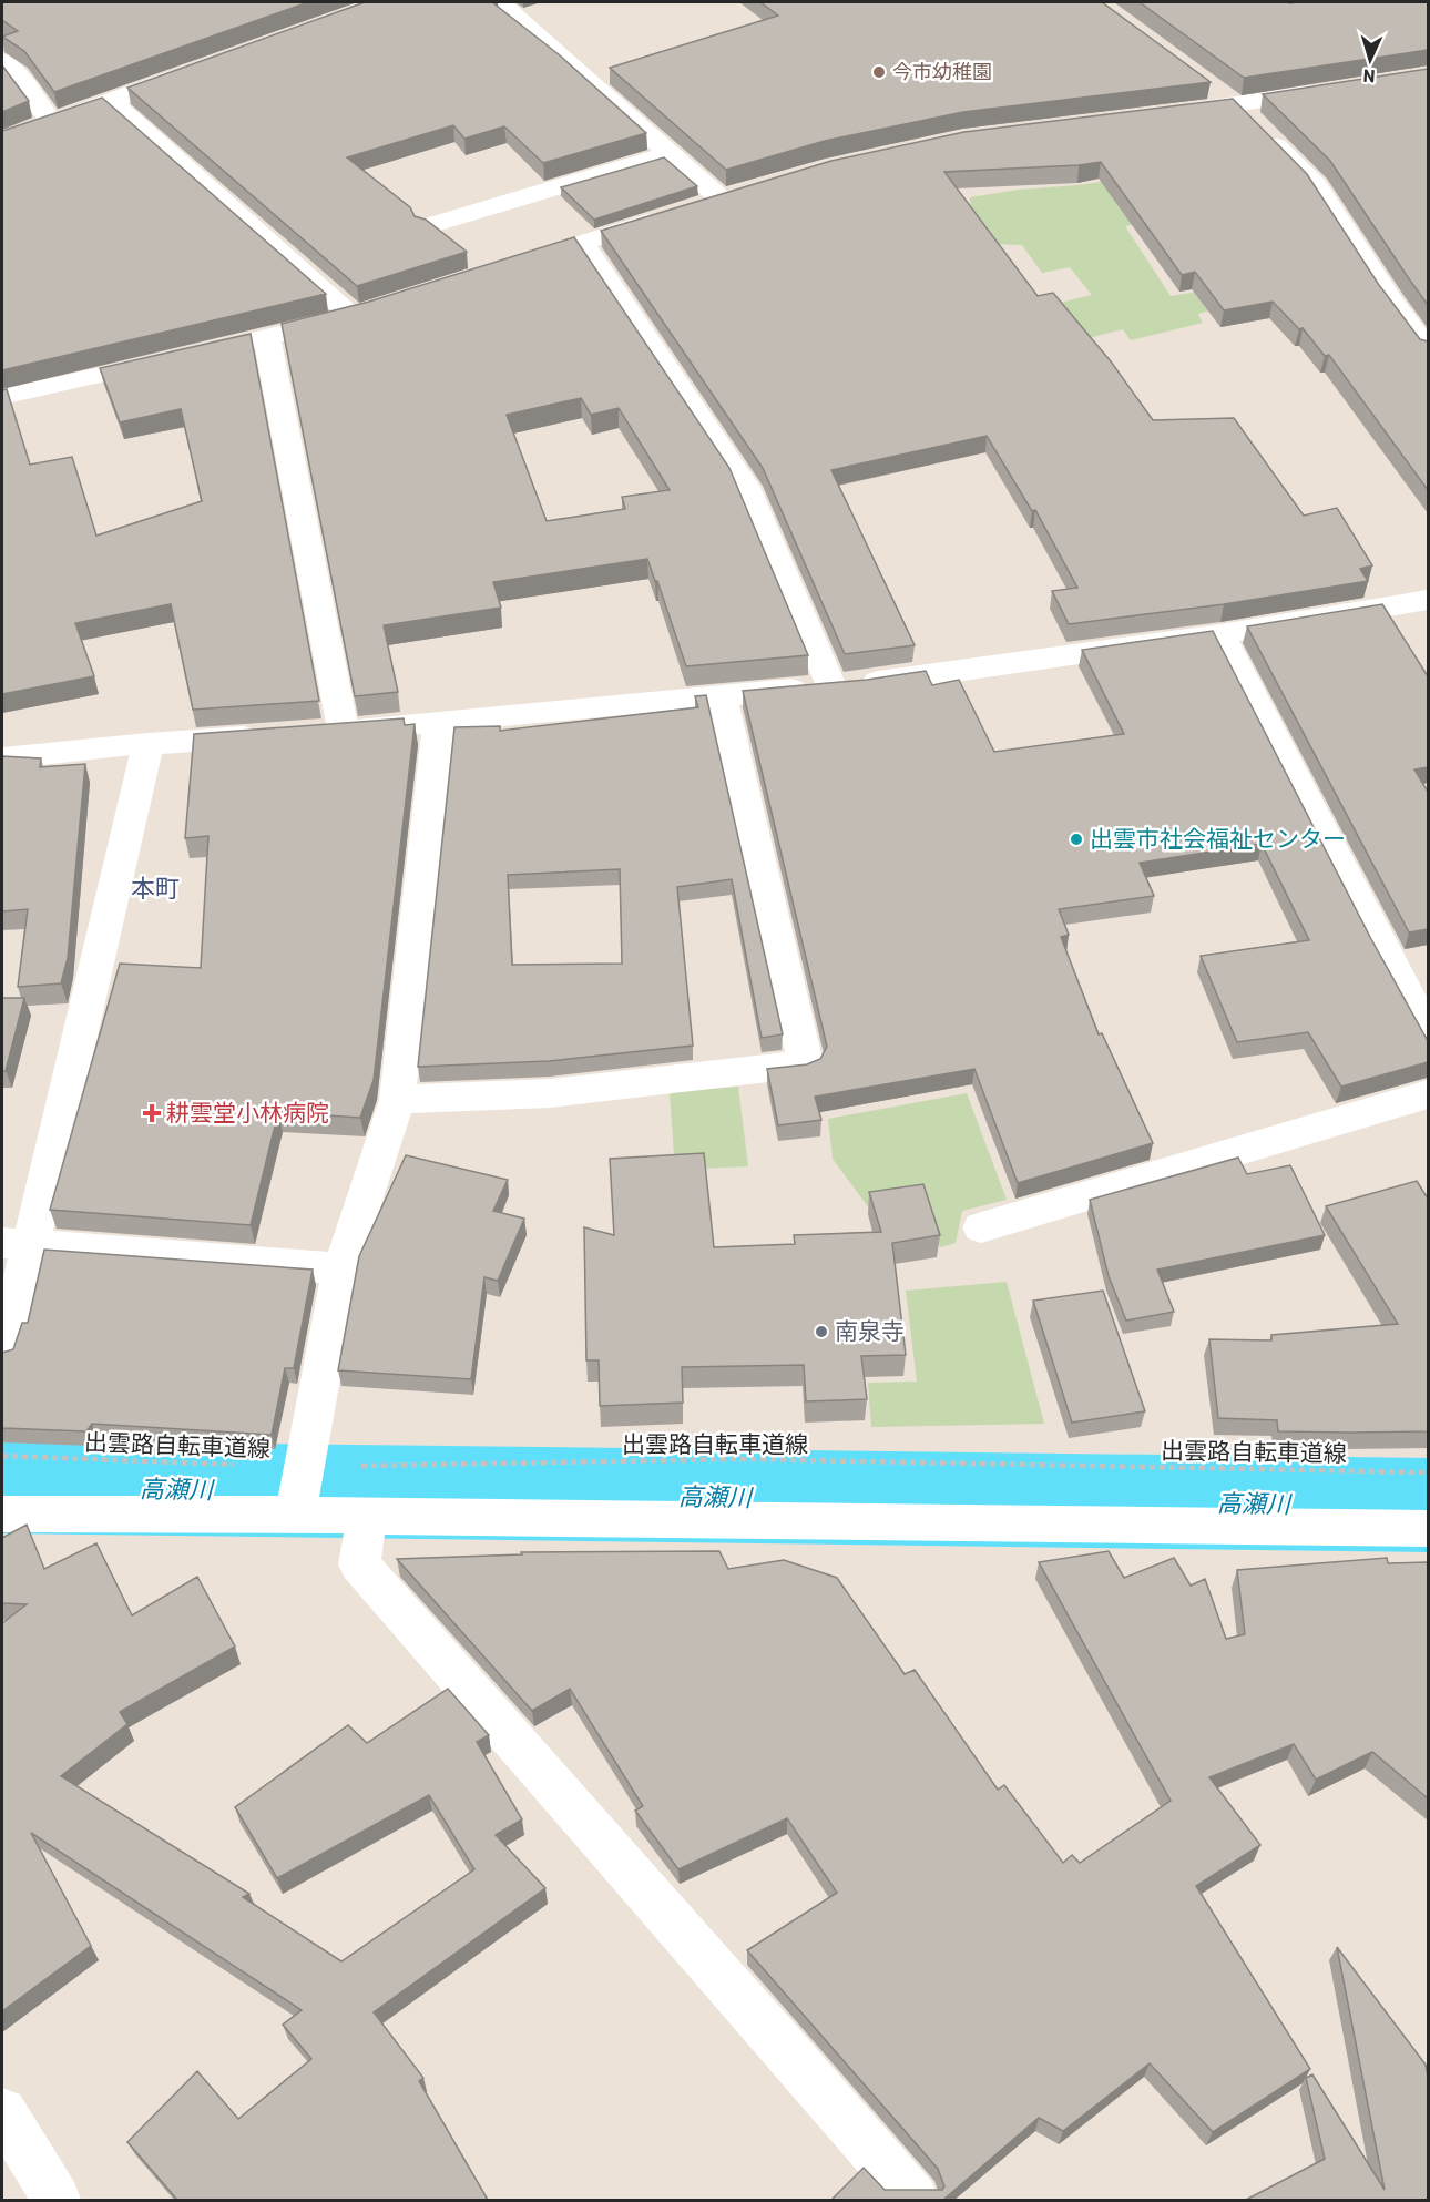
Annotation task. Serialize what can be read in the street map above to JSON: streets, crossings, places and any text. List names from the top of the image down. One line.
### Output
{"streets":{"path":["出雲路自転車道線"]},"districts":["本町"],"water":["高瀬川"],"places":{"other":["今市幼稚園","出雲市社会福祉センター","南泉寺"],"health":["耕雲堂小林病院"]},"north":"bottom"}
